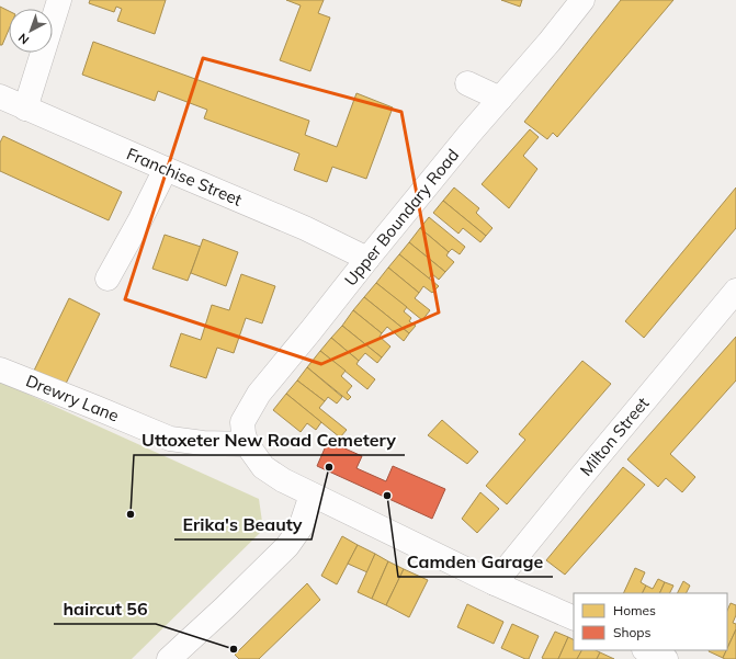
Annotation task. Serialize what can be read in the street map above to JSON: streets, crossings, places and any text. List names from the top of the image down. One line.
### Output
{"streets":{"street":["Franchise Street","Upper Boundary Road","Drewry Lane","Milton Street"]},"crossings":[["Franchise Street","Upper Boundary Road"],["Upper Boundary Road","Drewry Lane"]],"places":["Erika's Beauty","Camden Garage","Uttoxeter New Road Cemetery","haircut 56"],"legend":["Homes","Shops"],"north":"bottom left"}
